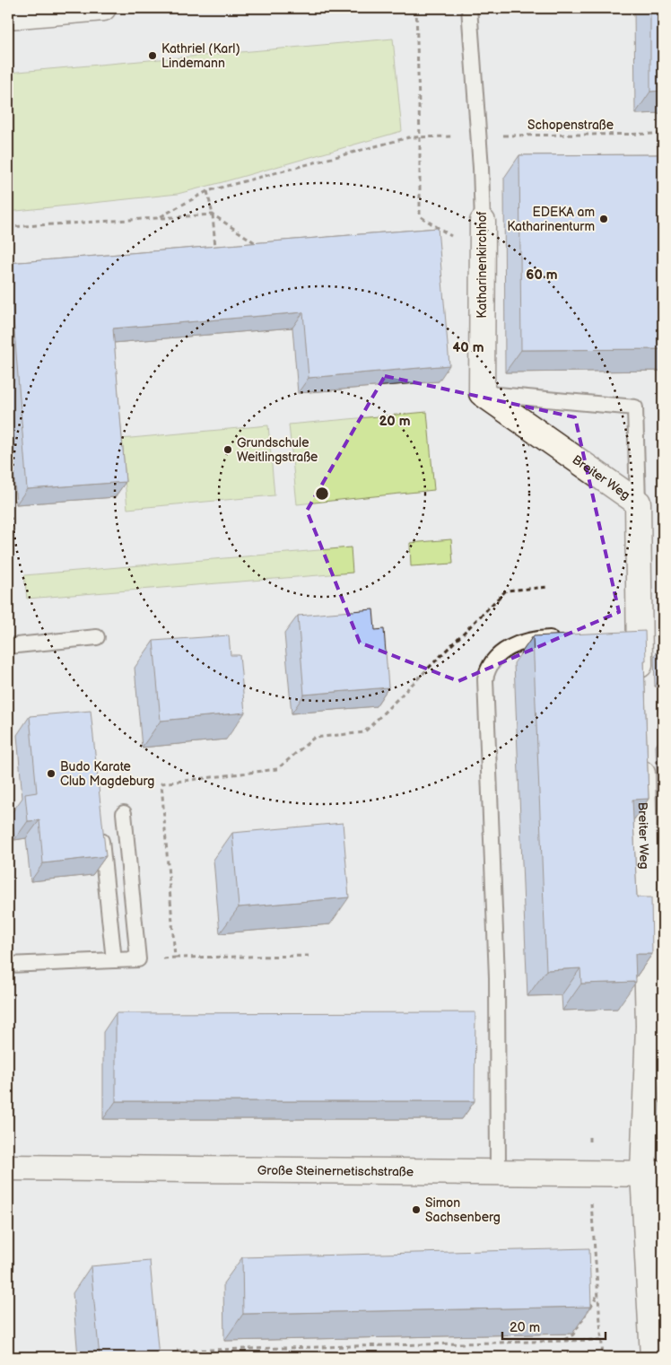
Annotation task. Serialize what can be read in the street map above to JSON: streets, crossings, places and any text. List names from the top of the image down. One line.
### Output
{"streets":{"street":["Katharinenkirchhof","Breiter Weg","Große Steinernetischstraße"],"path":["Schopenstraße"]},"crossings":[["Schopenstraße","Katharinenkirchhof"],["Katharinenkirchhof","Breiter Weg"],["Breiter Weg","Große Steinernetischstraße"]],"places":["Kathriel (Karl) Lindemann","EDEKA am Katharinenturm","Grundschule Weitlingstraße","Budo Karate Club Magdeburg","Simon Sachsenberg"],"scale_bar":"20 m","rings":["60 m","40 m","20 m"]}
